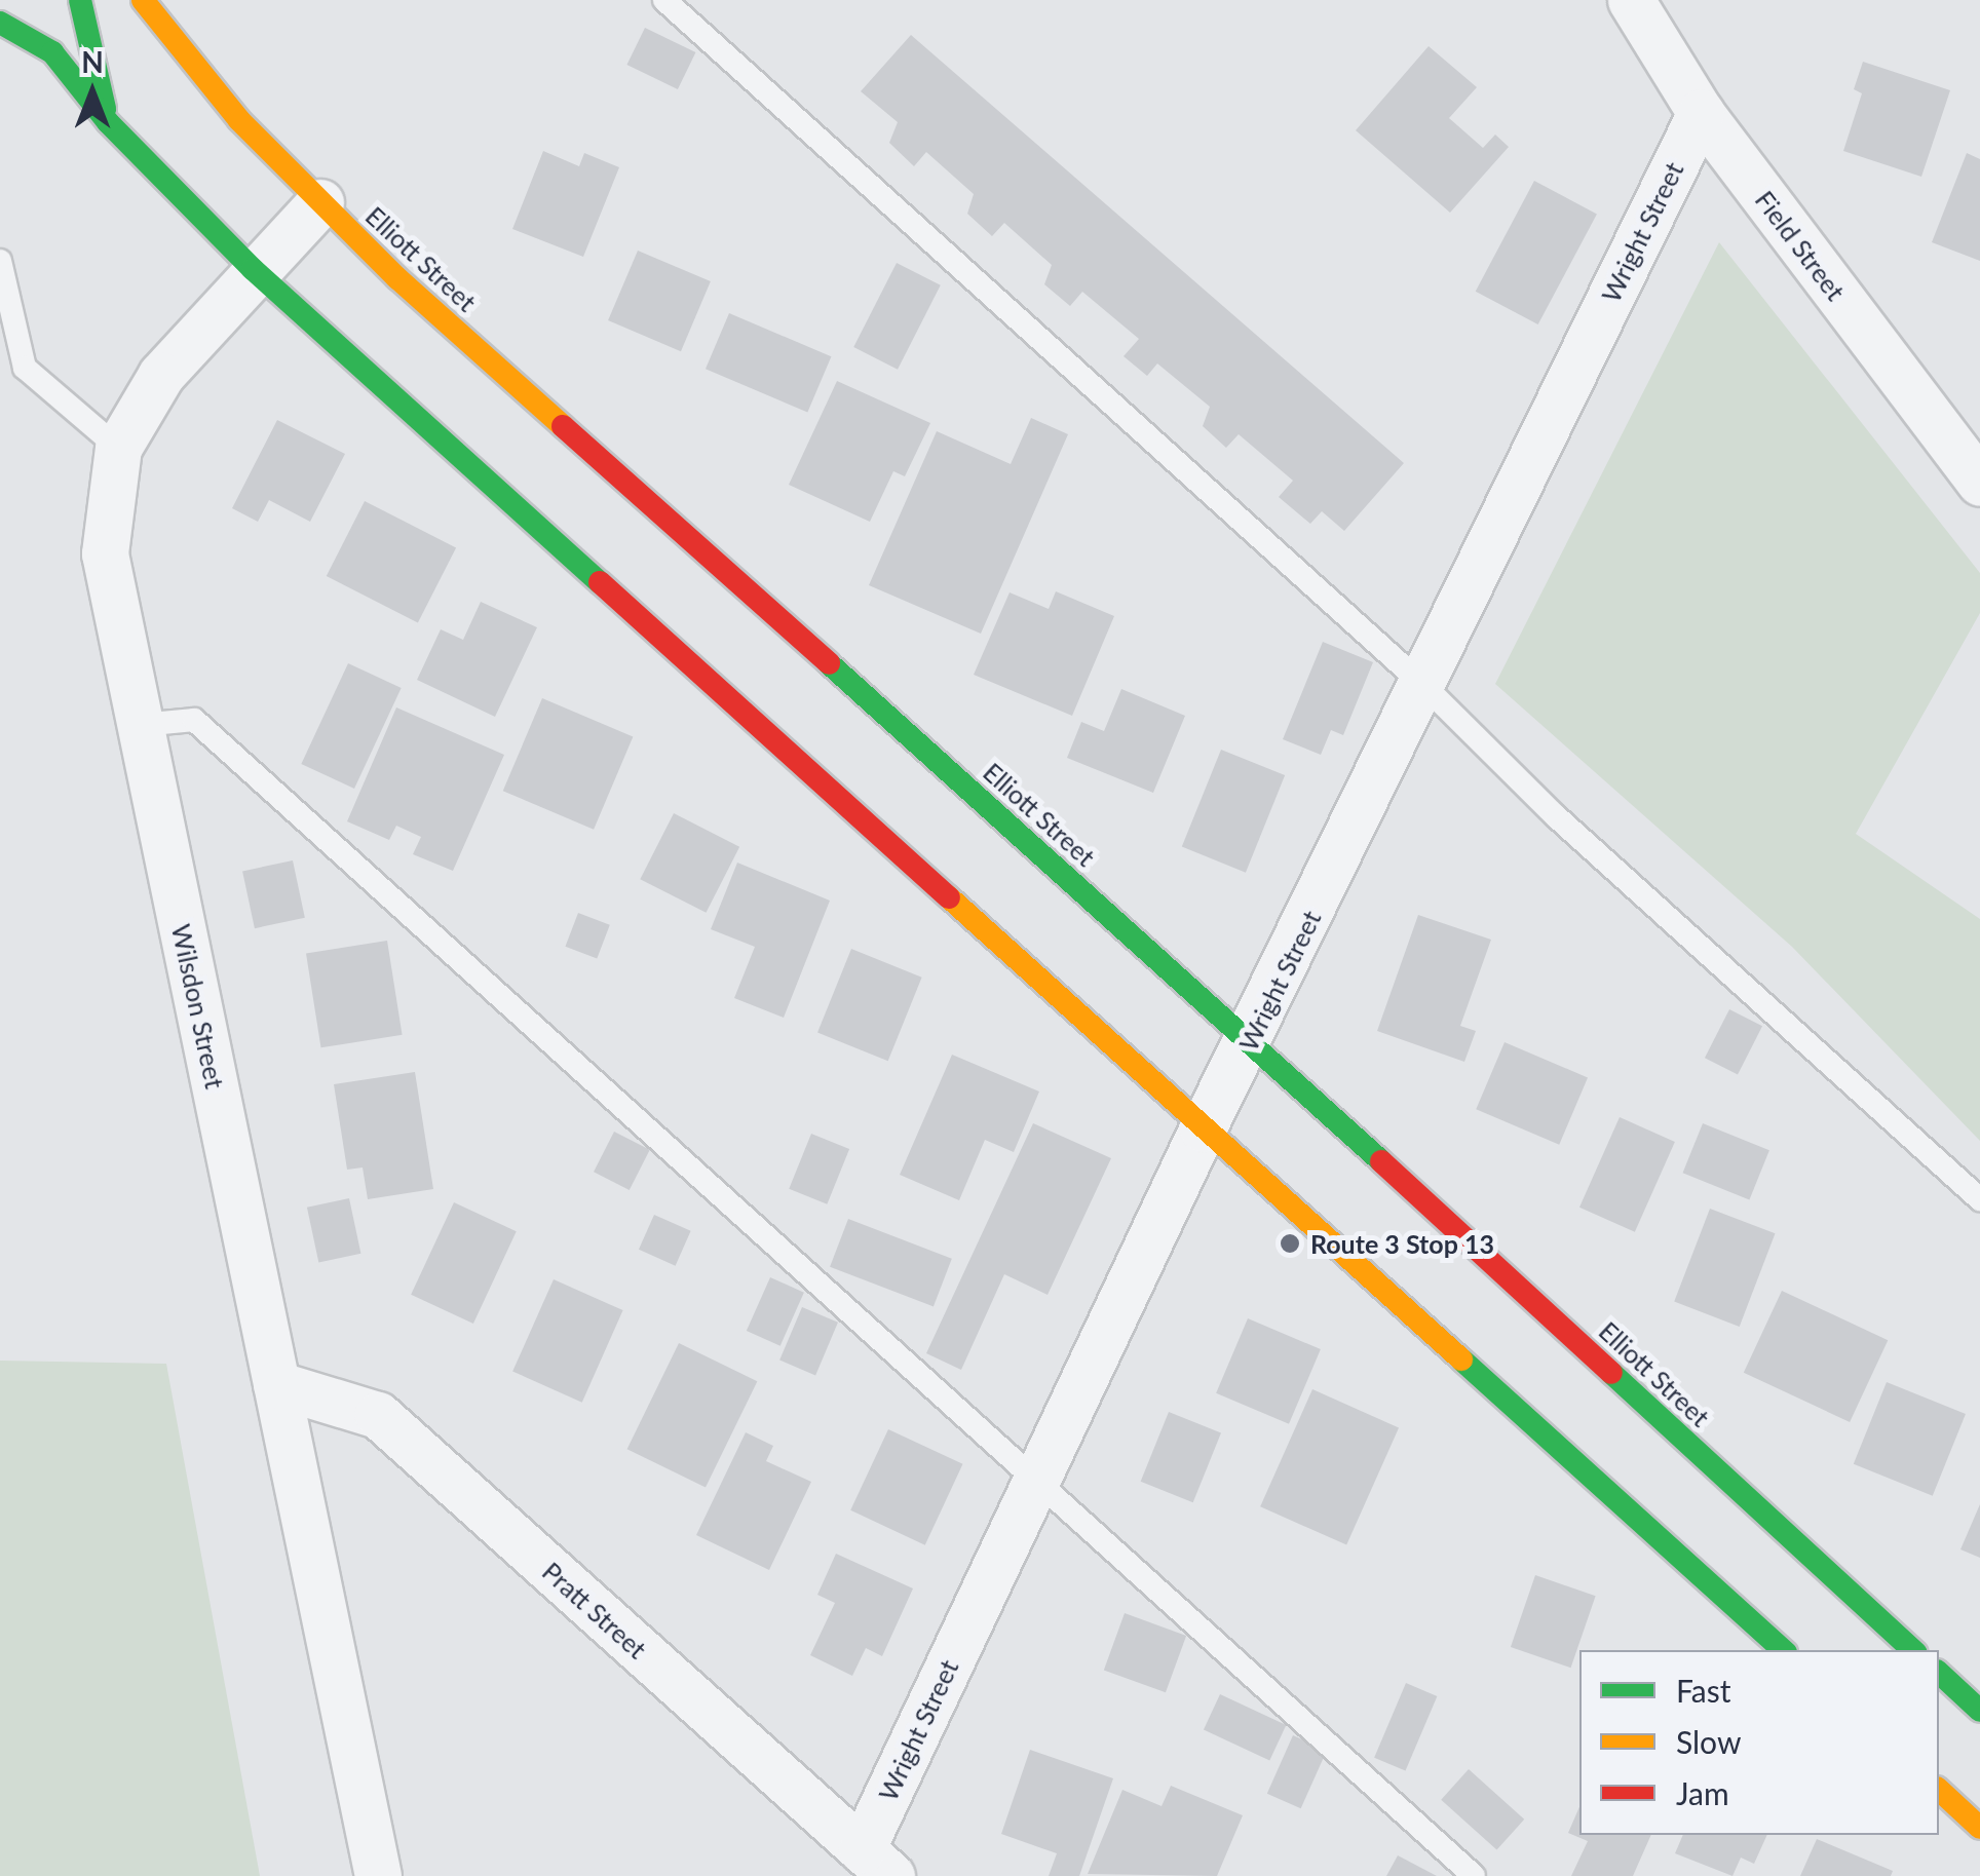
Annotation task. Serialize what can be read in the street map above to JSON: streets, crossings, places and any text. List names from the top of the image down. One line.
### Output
{"streets":{"street":["Wright Street","Field Street","Elliott Street","Wilsdon Street","Pratt Street"]},"crossings":[["Wright Street","Field Street"],["Wright Street","Elliott Street"],["Wright Street","Pratt Street"],["Elliott Street","Wilsdon Street"],["Wilsdon Street","Pratt Street"]],"places":["Route 3 Stop 13"],"legend":["Fast","Slow","Jam"],"north":"top"}
